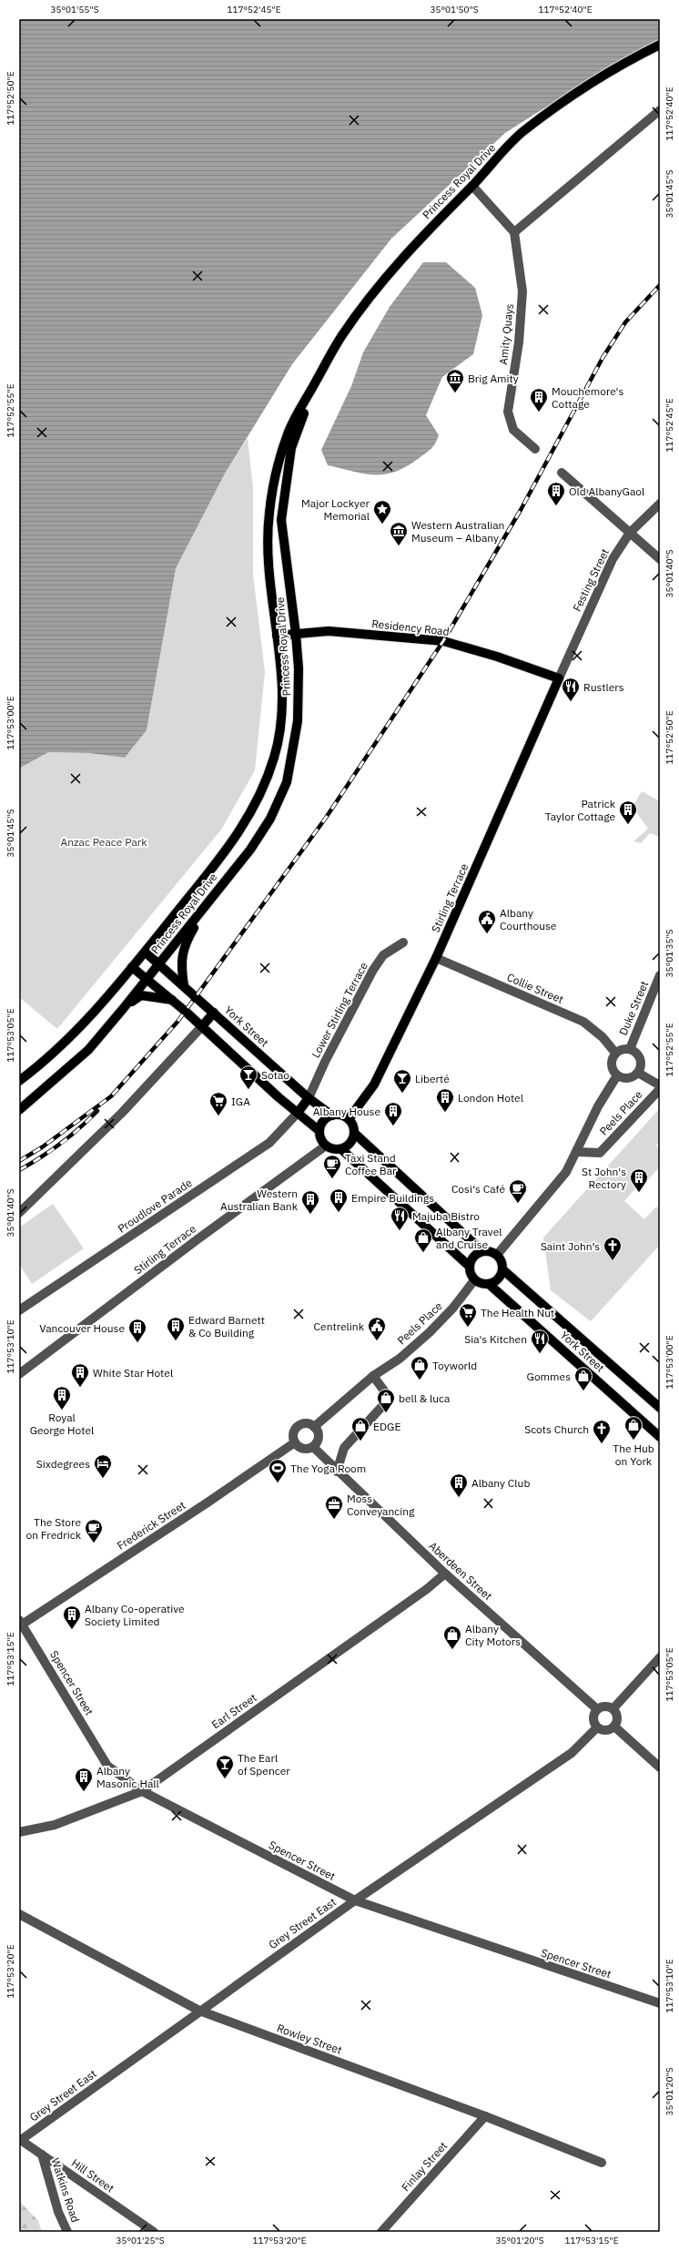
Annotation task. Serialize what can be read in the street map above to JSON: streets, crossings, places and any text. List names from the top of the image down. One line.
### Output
{"streets":{"main road":["Princess Royal Drive","Residency Road","Stirling Terrace","York Street"],"street":["Amity Quays","Festing Street","Collie Street","Duke Street","Lower Stirling Terrace","Peels Place","Proudlove Parade","Frederick Street","Aberdeen Street","Spencer Street","Earl Street","Grey Street East","Rowley Street","Finlay Street","Hill Street","Watkins Road"]},"crossings":[["Princess Royal Drive","Residency Road"],["Princess Royal Drive","York Street"],["Festing Street","Residency Road"],["Festing Street","Stirling Terrace"],["Residency Road","Stirling Terrace"],["Stirling Terrace","Collie Street"],["Stirling Terrace","York Street"],["Collie Street","Duke Street"],["Collie Street","Peels Place"],["Duke Street","Peels Place"],["Lower Stirling Terrace","York Street"],["York Street","Peels Place"],["Peels Place","Frederick Street"],["Peels Place","Aberdeen Street"],["Frederick Street","Aberdeen Street"],["Frederick Street","Spencer Street"],["Aberdeen Street","Earl Street"],["Aberdeen Street","Grey Street East"],["Spencer Street","Earl Street"],["Spencer Street","Grey Street East"],["Grey Street East","Rowley Street"],["Grey Street East","Hill Street"],["Rowley Street","Finlay Street"],["Hill Street","Watkins Road"]],"parks":["Anzac Peace Park"],"places":{"museum":["Brig Amity","Western Australian Museum – Albany"],"building":["Mouchemore's Cottage","Old AlbanyGaol","Patrick Taylor Cottage","London Hotel","Albany House","St John's Rectory","Empire Buildings","Western Australian Bank","Edward Barnett & Co Building","Vancouver House","White Star Hotel","Royal George Hotel","Albany Club","Albany Co-operative Society Limited","Albany Masonic Hall"],"place":["Major Lockyer Memorial"],"restaurant":["Rustlers","Majuba Bistro","Sia's Kitchen"],"public building":["Albany Courthouse","Centrelink"],"bar":["Sotao","Liberté","The Earl of Spencer"],"supermarket":["IGA","The Health Nut"],"cafe":["Taxi Stand Coffee Bar","Cosi‘s Café","The Store on Fredrick"],"shop":["Albany Travel and Cruise","Toyworld","Gommes","bell & luca","The Hub on York","EDGE","Albany City Motors"],"church":["Saint John’s","Scots Church"],"hotel":["Sixdegrees"],"sports":["The Yoga Room"],"office":["Moss Conveyancing"]},"coordinates":["35°01'55\"S","117°52'45\"E","35°01'50\"S","117°52'40\"E","117°52'50\"E","35°01'45\"S","117°52'55\"E","35°01'40\"S","117°53'00\"E","35°01'35\"S","117°53'05\"E","117°53'10\"E","117°53'15\"E","117°53'20\"E","35°01'20\"S","35°01'25\"S"]}
